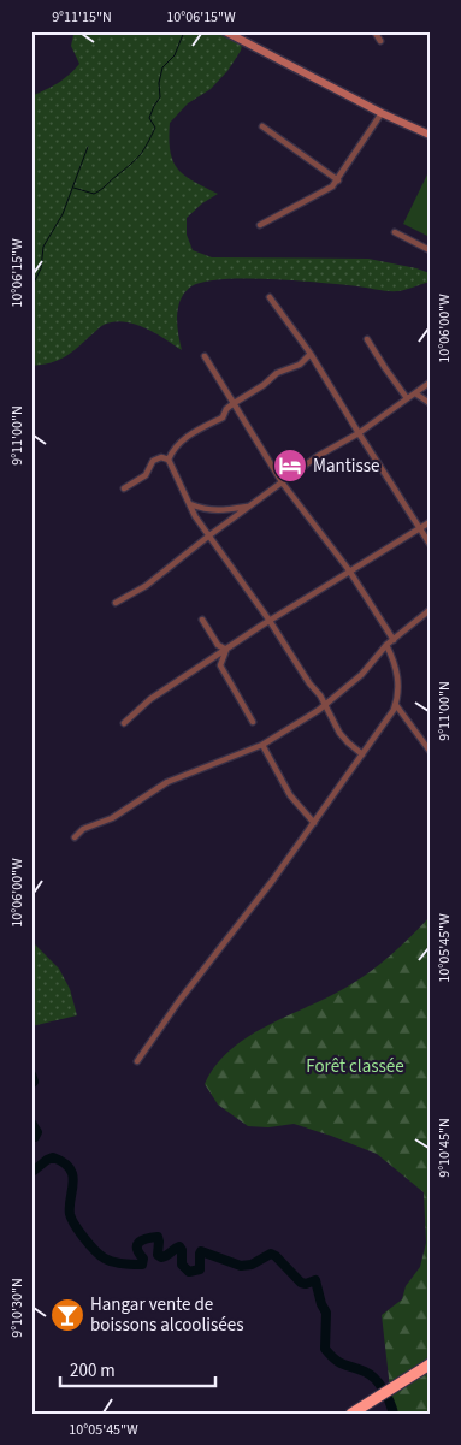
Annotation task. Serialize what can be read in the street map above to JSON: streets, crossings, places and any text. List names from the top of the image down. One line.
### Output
{"parks":["Forêt classée"],"places":{"hotel":["Mantisse"],"bar":["Hangar vente de boissons alcoolisées"]},"scale_bar":"200 m","coordinates":["9°11'15\"N","10°06'15\"W","10°06'00\"W","9°11'00\"N","10°05'45\"W","9°10'45\"N","9°10'30\"N"]}
